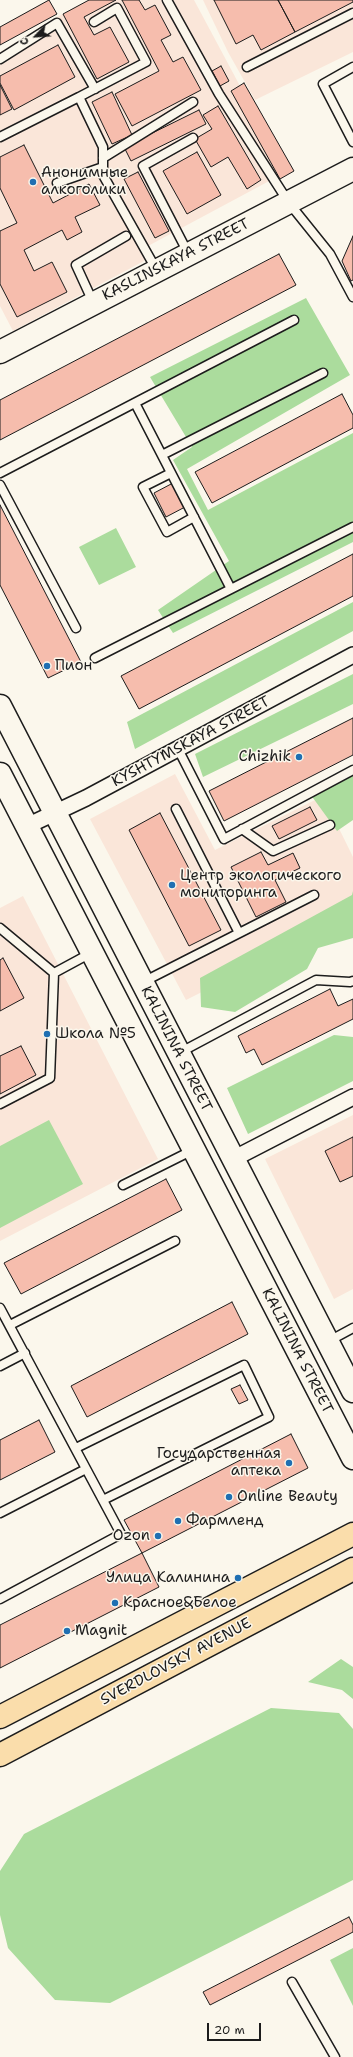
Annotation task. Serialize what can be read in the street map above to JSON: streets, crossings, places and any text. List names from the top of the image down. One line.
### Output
{"streets":{"main road":["KASLINSKAYA STREET","KALININA STREET","SVERDLOVSKY AVENUE"],"street":["KYSHTYMSKAYA STREET"]},"crossings":[["KYSHTYMSKAYA STREET","KALININA STREET"]],"places":["Анонимные алкоголики","Пион","Chizhik","Центр экологического мониторинга","Школа №5","Государственная аптека","Online Beauty","Фармленд","Ozon","Улица Калинина","Красное&Белое","Magnit"],"scale_bar":"20 m","north":"bottom left"}
